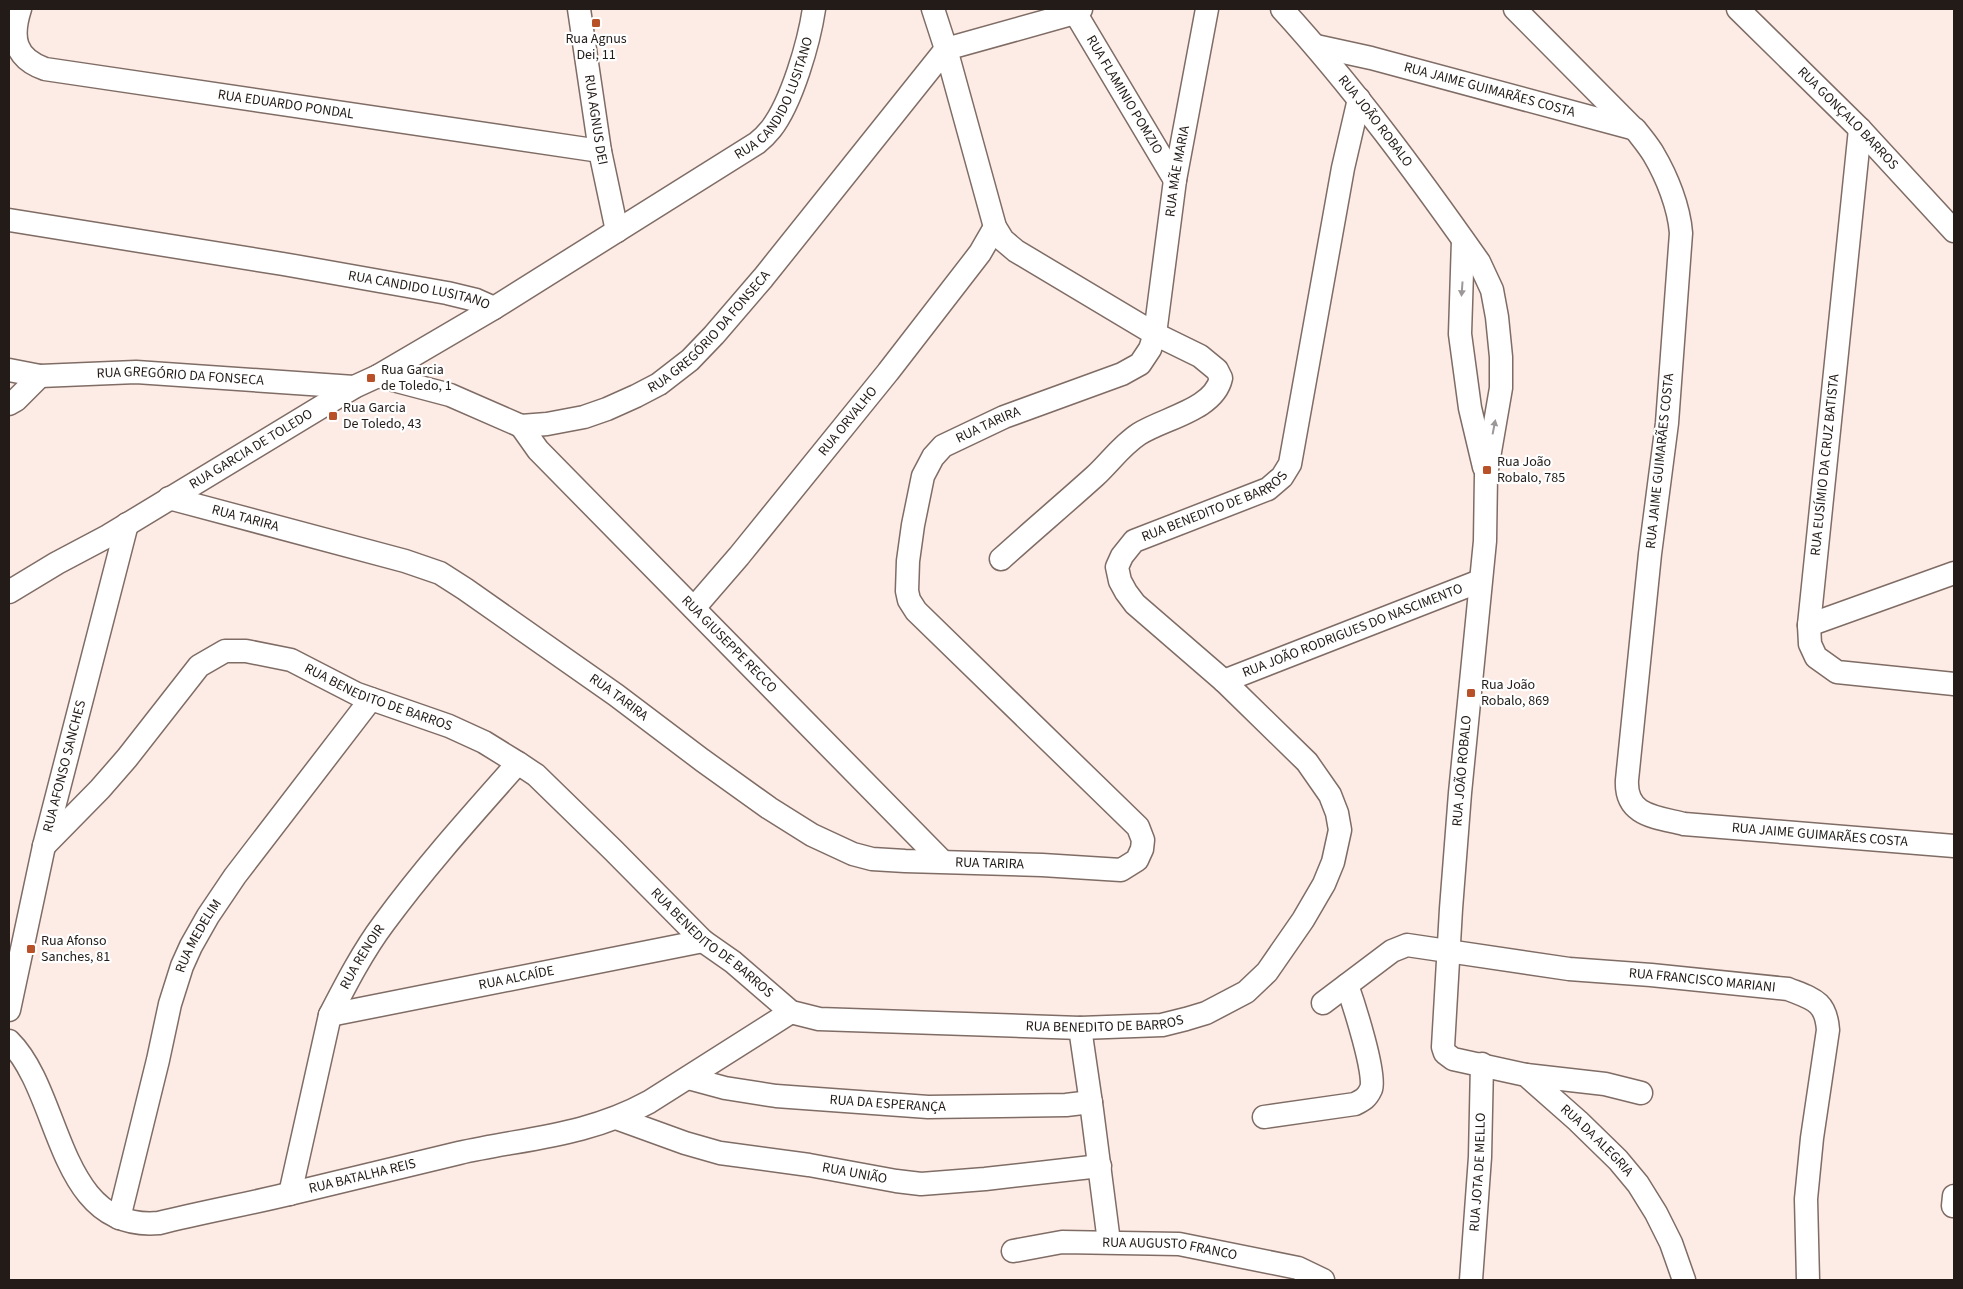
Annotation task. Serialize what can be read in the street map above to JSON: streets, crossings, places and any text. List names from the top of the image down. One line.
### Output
{"streets":{"street":["RUA JAIME GUIMARÃES COSTA","RUA CANDIDO LUSITANO","RUA FLAMINIO POMZIO","RUA EDUARDO PONDAL","RUA GONÇALO BARROS","RUA AGNUS DEI","RUA JOÃO ROBALO","RUA MÃE MARIA","RUA GREGÓRIO DA FONSECA","RUA ORVALHO","RUA TARIRA","RUA GARCIA DE TOLEDO","RUA EUSÍMIO DA CRUZ BATISTA","RUA BENEDITO DE BARROS","RUA JOÃO RODRIGUES DO NASCIMENTO","RUA GIUSEPPE RECCO","RUA AFONSO SANCHES","RUA MEDELIM","RUA RENOIR","RUA ALCAÍDE","RUA FRANCISCO MARIANI","RUA DA ESPERANÇA","RUA DA ALEGRIA","RUA JOTA DE MELLO","RUA UNIÃO","RUA BATALHA REIS","RUA AUGUSTO FRANCO"]},"crossings":[["RUA JAIME GUIMARÃES COSTA","RUA JOÃO ROBALO"],["RUA CANDIDO LUSITANO","RUA AGNUS DEI"],["RUA CANDIDO LUSITANO","RUA GARCIA DE TOLEDO"],["RUA FLAMINIO POMZIO","RUA MÃE MARIA"],["RUA EDUARDO PONDAL","RUA AGNUS DEI"],["RUA GONÇALO BARROS","RUA EUSÍMIO DA CRUZ BATISTA"],["RUA JOÃO ROBALO","RUA BENEDITO DE BARROS"],["RUA JOÃO ROBALO","RUA JOÃO RODRIGUES DO NASCIMENTO"],["RUA JOÃO ROBALO","RUA FRANCISCO MARIANI"],["RUA JOÃO ROBALO","RUA DA ALEGRIA"],["RUA MÃE MARIA","RUA TARIRA"],["RUA GREGÓRIO DA FONSECA","RUA GARCIA DE TOLEDO"],["RUA GREGÓRIO DA FONSECA","RUA GIUSEPPE RECCO"],["RUA ORVALHO","RUA GIUSEPPE RECCO"],["RUA TARIRA","RUA GARCIA DE TOLEDO"],["RUA TARIRA","RUA GIUSEPPE RECCO"],["RUA GARCIA DE TOLEDO","RUA AFONSO SANCHES"],["RUA BENEDITO DE BARROS","RUA JOÃO RODRIGUES DO NASCIMENTO"],["RUA BENEDITO DE BARROS","RUA AFONSO SANCHES"],["RUA BENEDITO DE BARROS","RUA MEDELIM"],["RUA BENEDITO DE BARROS","RUA RENOIR"],["RUA BENEDITO DE BARROS","RUA ALCAÍDE"],["RUA BENEDITO DE BARROS","RUA BATALHA REIS"],["RUA MEDELIM","RUA BATALHA REIS"],["RUA RENOIR","RUA ALCAÍDE"],["RUA RENOIR","RUA BATALHA REIS"],["RUA DA ESPERANÇA","RUA BATALHA REIS"],["RUA DA ALEGRIA","RUA JOTA DE MELLO"],["RUA UNIÃO","RUA BATALHA REIS"]],"places":{"transit":["Rua Agnus Dei, 11","Rua Garcia de Toledo, 1","Rua Garcia De Toledo, 43","Rua João Robalo, 785","Rua João Robalo, 869","Rua Afonso Sanches, 81"]}}
